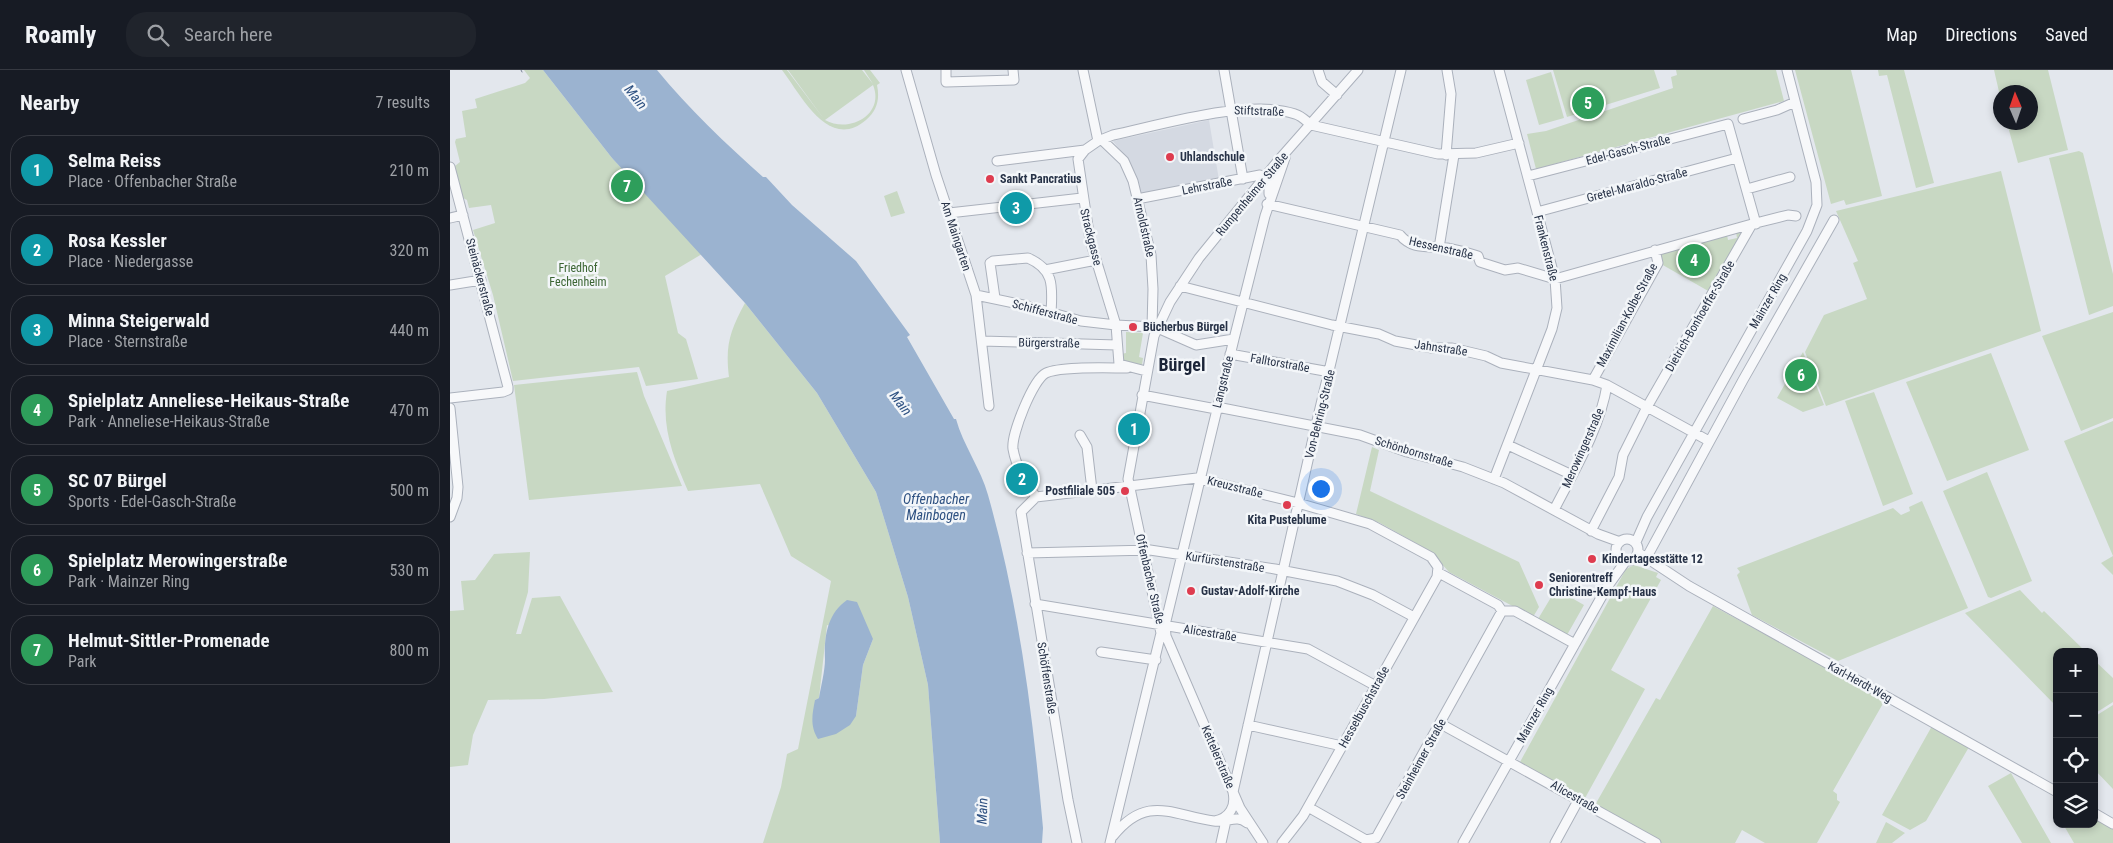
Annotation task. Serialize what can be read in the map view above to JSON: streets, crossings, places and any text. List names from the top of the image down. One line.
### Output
{"streets":{"street":["Stiftstraße","Edel-Gasch-Straße","Gretel-Maraldo-Straße","Lehrstraße","Rumpenheimer Straße","Arnoldstraße","Am Maingarten","Strackgasse","Hessenstraße","Frankenstraße","Steinäckerstraße","Mainzer Ring","Schifferstraße","Maximilian-Kolbe-Straße","Dietrich-Bonhoeffer-Straße","Bürgerstraße","Jahnstraße","Falltorstraße","Langstraße","Von-Behring-Straße","Merowingerstraße","Schönbornstraße","Kreuzstraße","Kurfürstenstraße","Offenbacher Straße","Alicestraße","Schöffenstraße","Karl-Herdt-Weg","Hesselbuschstraße","Kettelerstraße","Steinheimer Straße"]},"crossings":[["Stiftstraße","Rumpenheimer Straße"],["Stiftstraße","Arnoldstraße"],["Stiftstraße","Strackgasse"],["Stiftstraße","Frankenstraße"],["Stiftstraße","Von-Behring-Straße"],["Edel-Gasch-Straße","Gretel-Maraldo-Straße"],["Edel-Gasch-Straße","Frankenstraße"],["Gretel-Maraldo-Straße","Frankenstraße"],["Lehrstraße","Rumpenheimer Straße"],["Lehrstraße","Arnoldstraße"],["Rumpenheimer Straße","Arnoldstraße"],["Rumpenheimer Straße","Schifferstraße"],["Rumpenheimer Straße","Jahnstraße"],["Rumpenheimer Straße","Langstraße"],["Rumpenheimer Straße","Offenbacher Straße"],["Arnoldstraße","Schifferstraße"],["Arnoldstraße","Offenbacher Straße"],["Am Maingarten","Schifferstraße"],["Am Maingarten","Bürgerstraße"],["Strackgasse","Schifferstraße"],["Strackgasse","Bürgerstraße"],["Hessenstraße","Frankenstraße"],["Hessenstraße","Langstraße"],["Hessenstraße","Von-Behring-Straße"],["Frankenstraße","Jahnstraße"],["Frankenstraße","Schönbornstraße"],["Mainzer Ring","Jahnstraße"],["Mainzer Ring","Schönbornstraße"],["Mainzer Ring","Alicestraße"],["Mainzer Ring","Karl-Herdt-Weg"],["Schifferstraße","Offenbacher Straße"],["Maximilian-Kolbe-Straße","Jahnstraße"],["Dietrich-Bonhoeffer-Straße","Jahnstraße"],["Dietrich-Bonhoeffer-Straße","Schönbornstraße"],["Jahnstraße","Langstraße"],["Jahnstraße","Von-Behring-Straße"],["Jahnstraße","Merowingerstraße"],["Falltorstraße","Langstraße"],["Falltorstraße","Von-Behring-Straße"],["Langstraße","Schönbornstraße"],["Langstraße","Kreuzstraße"],["Langstraße","Kurfürstenstraße"],["Langstraße","Offenbacher Straße"],["Langstraße","Alicestraße"],["Langstraße","Kettelerstraße"],["Von-Behring-Straße","Schönbornstraße"],["Von-Behring-Straße","Kreuzstraße"],["Von-Behring-Straße","Kurfürstenstraße"],["Von-Behring-Straße","Alicestraße"],["Von-Behring-Straße","Kettelerstraße"],["Merowingerstraße","Schönbornstraße"],["Schönbornstraße","Offenbacher Straße"],["Schönbornstraße","Karl-Herdt-Weg"],["Kreuzstraße","Offenbacher Straße"],["Kreuzstraße","Schöffenstraße"],["Kreuzstraße","Hesselbuschstraße"],["Kurfürstenstraße","Offenbacher Straße"],["Kurfürstenstraße","Schöffenstraße"],["Kurfürstenstraße","Hesselbuschstraße"],["Offenbacher Straße","Alicestraße"],["Offenbacher Straße","Kettelerstraße"],["Alicestraße","Schöffenstraße"],["Alicestraße","Hesselbuschstraße"],["Alicestraße","Kettelerstraße"],["Alicestraße","Steinheimer Straße"],["Hesselbuschstraße","Steinheimer Straße"]],"districts":["Bürgel"],"water":["Main","Offenbacher Mainbogen"],"parks":["Friedhof Fechenheim"],"places":["Uhlandschule","Sankt Pancratius","Bücherbus Bürgel","Postfiliale 505","Kita Pusteblume","Kindertagesstätte 12","Seniorentreff Christine-Kempf-Haus","Gustav-Adolf-Kirche"],"north":"top","page":{"header":"Roamly","search":"Search here","nav":["Map","Directions","Saved"],"heading":["Nearby","7 results"],"pins":["5","7","3","4","6","1","2"],"list":[{"mark":"1","name":"Selma Reiss","note":"Place · Offenbacher Straße","value":"210 m"},{"mark":"2","name":"Rosa Kessler","note":"Place · Niedergasse","value":"320 m"},{"mark":"3","name":"Minna Steigerwald","note":"Place · Sternstraße","value":"440 m"},{"mark":"4","name":"Spielplatz Anneliese-Heikaus-Straße","note":"Park · Anneliese-Heikaus-Straße","value":"470 m"},{"mark":"5","name":"SC 07 Bürgel","note":"Sports · Edel-Gasch-Straße","value":"500 m"},{"mark":"6","name":"Spielplatz Merowingerstraße","note":"Park · Mainzer Ring","value":"530 m"},{"mark":"7","name":"Helmut-Sittler-Promenade","note":"Park","value":"800 m"}],"map_buttons":["+","−"]}}
